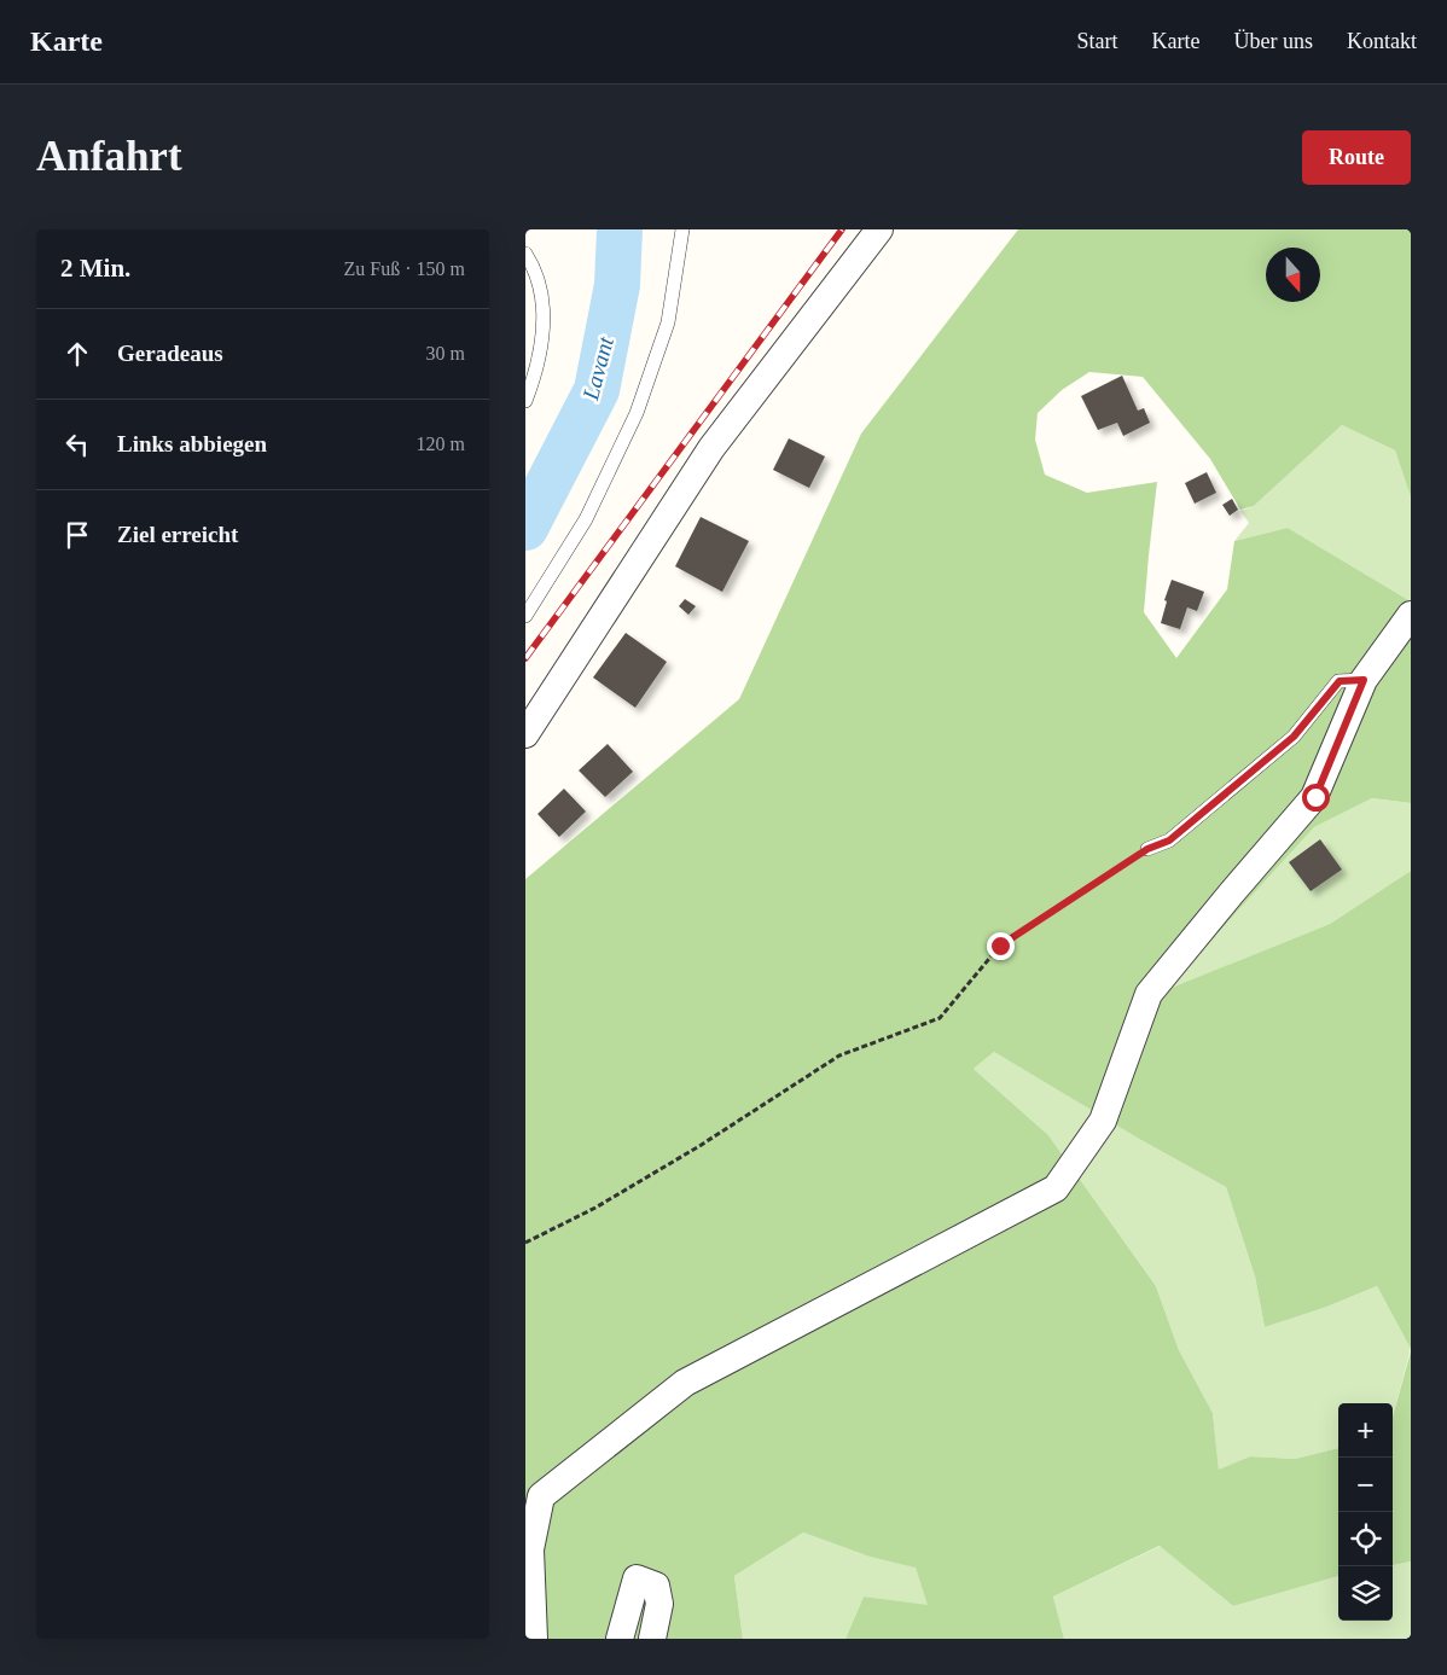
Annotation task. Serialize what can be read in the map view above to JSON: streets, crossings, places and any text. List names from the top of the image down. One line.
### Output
{"water":["Lavant"],"north":"bottom","page":{"header":"Karte","nav":["Start","Karte","Über uns","Kontakt"],"buttons":"Route","title":"Anfahrt","heading":["2 Min.","Zu Fuß · 150 m"],"list":[["Geradeaus","30 m"],["Links abbiegen","120 m"],"Ziel erreicht"],"map_buttons":["+","−"]}}
